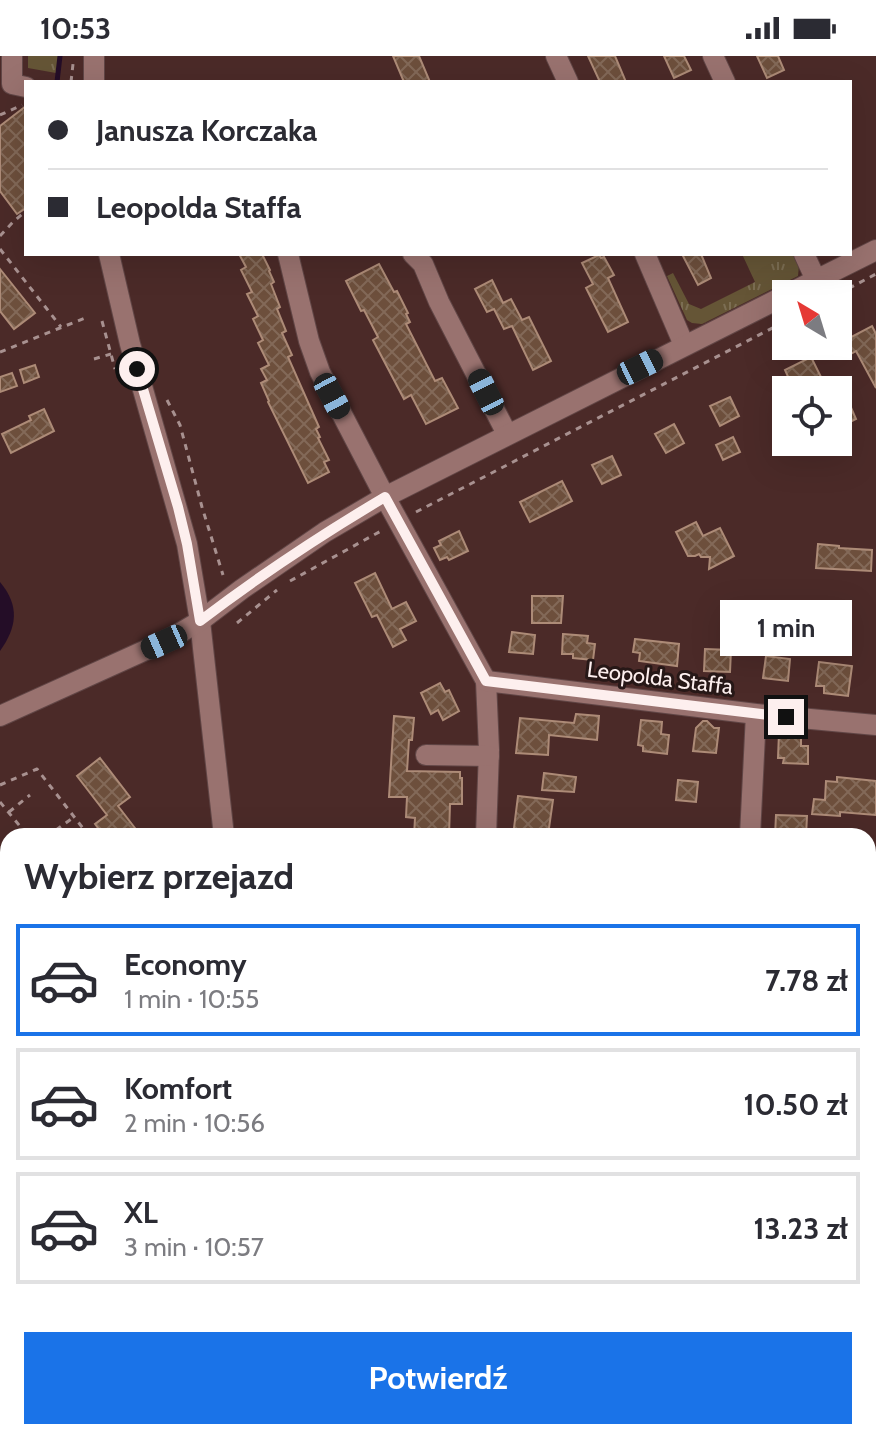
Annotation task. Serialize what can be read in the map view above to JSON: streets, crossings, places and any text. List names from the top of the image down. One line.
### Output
{"streets":{"street":["Leopolda Staffa"]},"north":"top left","page":{"status":"10:53","banner":["Janusza Korczaka","Leopolda Staffa"],"bubble":"1 min","heading":"Wybierz przejazd","list":[{"name":"Economy","note":"1 min · 10:55","value":"7.78 zł"},{"name":"Komfort","note":"2 min · 10:56","value":"10.50 zł"},{"name":"XL","note":"3 min · 10:57","value":"13.23 zł"}],"buttons":"Potwierdź"}}
